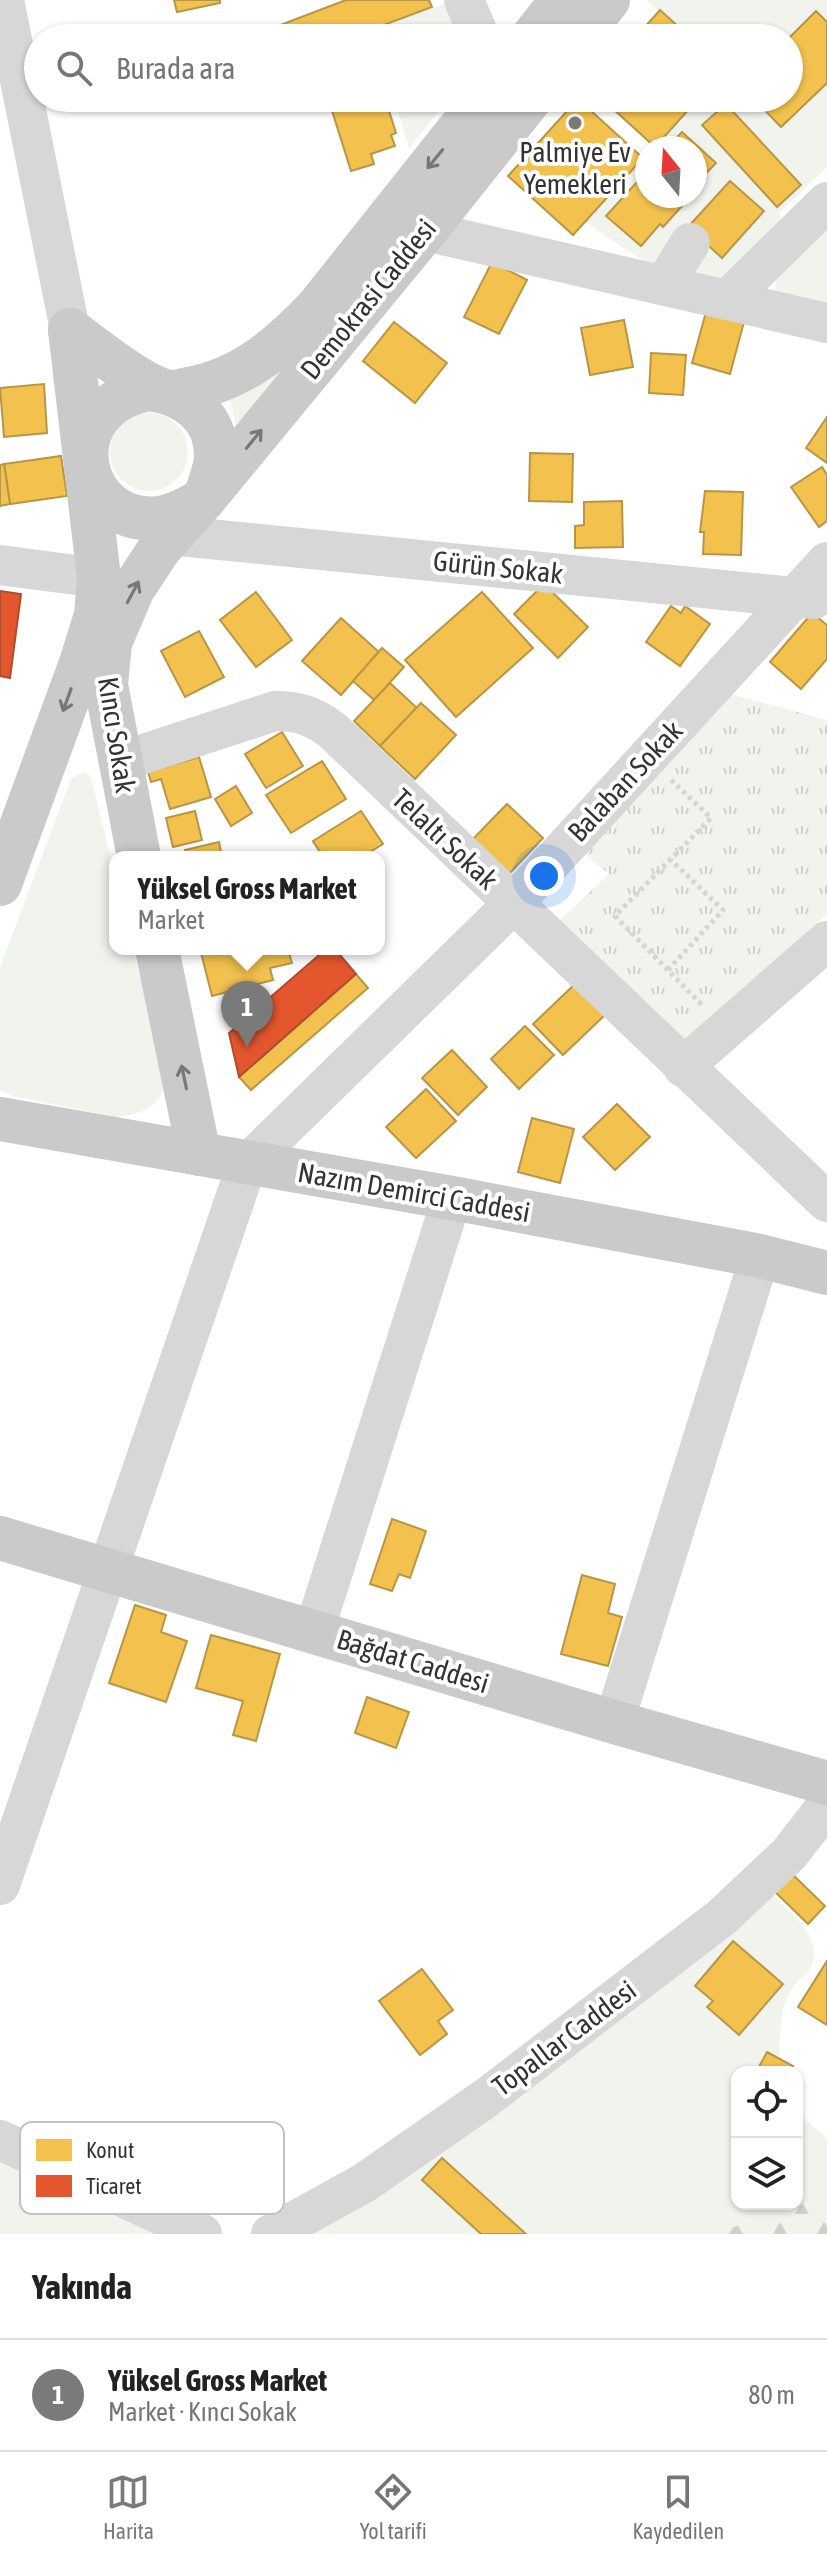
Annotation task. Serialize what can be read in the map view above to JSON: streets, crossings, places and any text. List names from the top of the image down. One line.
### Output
{"streets":{"main road":["Demokrasi Caddesi","Kıncı Sokak","Nazım Demirci Caddesi","Bağdat Caddesi"],"street":["Gürün Sokak","Balaban Sokak","Telaltı Sokak","Topallar Caddesi"]},"crossings":[["Demokrasi Caddesi","Kıncı Sokak"],["Gürün Sokak","Kıncı Sokak"],["Gürün Sokak","Balaban Sokak"],["Kıncı Sokak","Telaltı Sokak"],["Balaban Sokak","Telaltı Sokak"],["Balaban Sokak","Nazım Demirci Caddesi"]],"places":["Palmiye Ev Yemekleri"],"legend":["Konut","Ticaret"],"north":"top","page":{"search":"Burada ara","popup":["Yüksel Gross Market","Market"],"pins":"1","heading":"Yakında","list":[{"mark":"1","name":"Yüksel Gross Market","note":"Market · Kıncı Sokak","value":"80 m"}],"nav":["Harita","Yol tarifi","Kaydedilen"]}}
